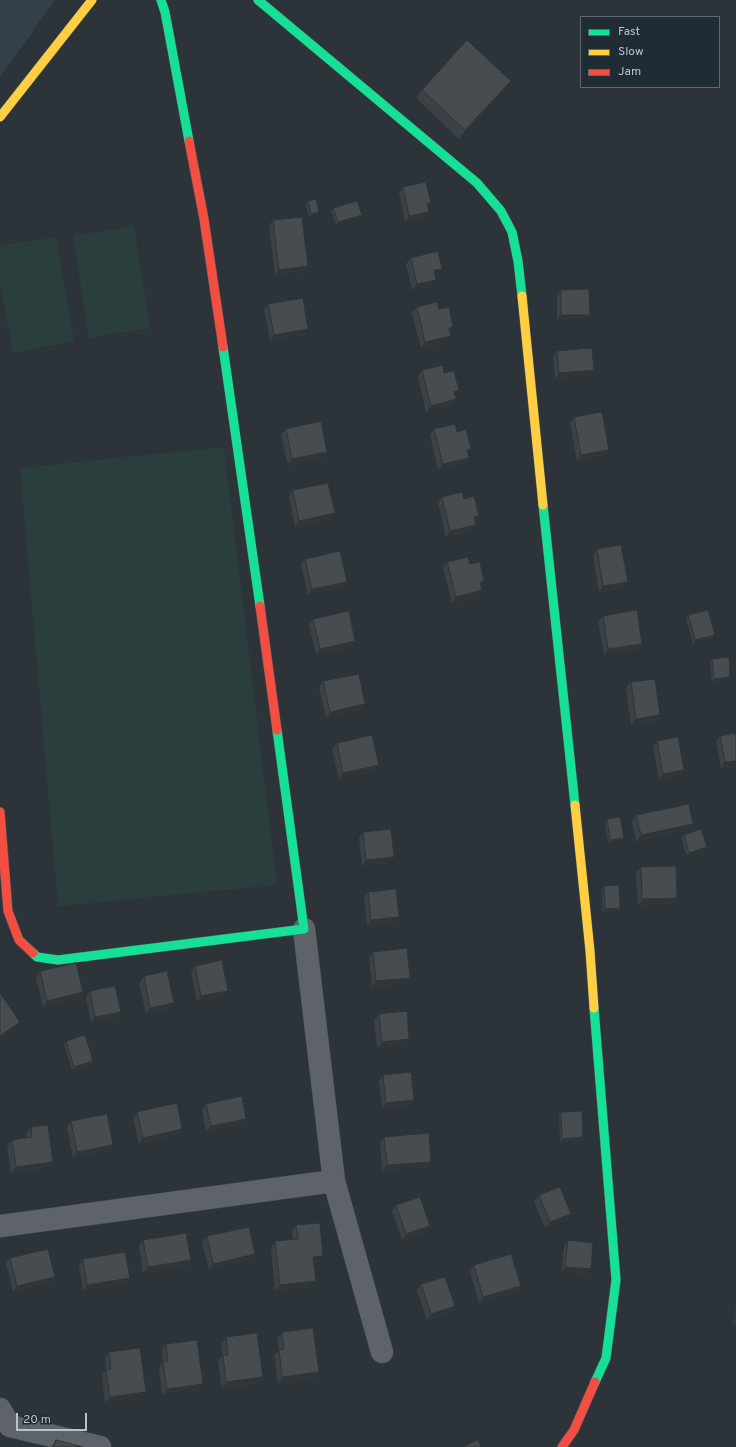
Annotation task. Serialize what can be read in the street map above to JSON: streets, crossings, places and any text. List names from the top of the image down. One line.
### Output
{"legend":["Fast","Slow","Jam"],"scale_bar":"20 m"}
